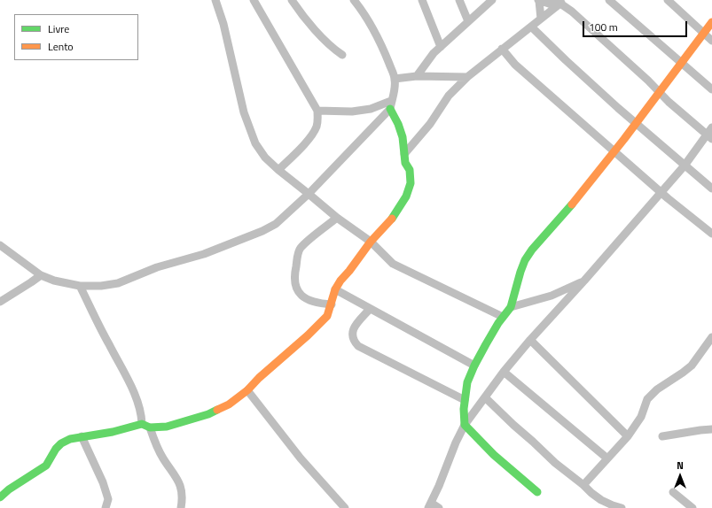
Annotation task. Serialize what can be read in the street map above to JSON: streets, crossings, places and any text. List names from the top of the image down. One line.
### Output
{"legend":["Livre","Lento"],"scale_bar":"100 m","north":"top"}
